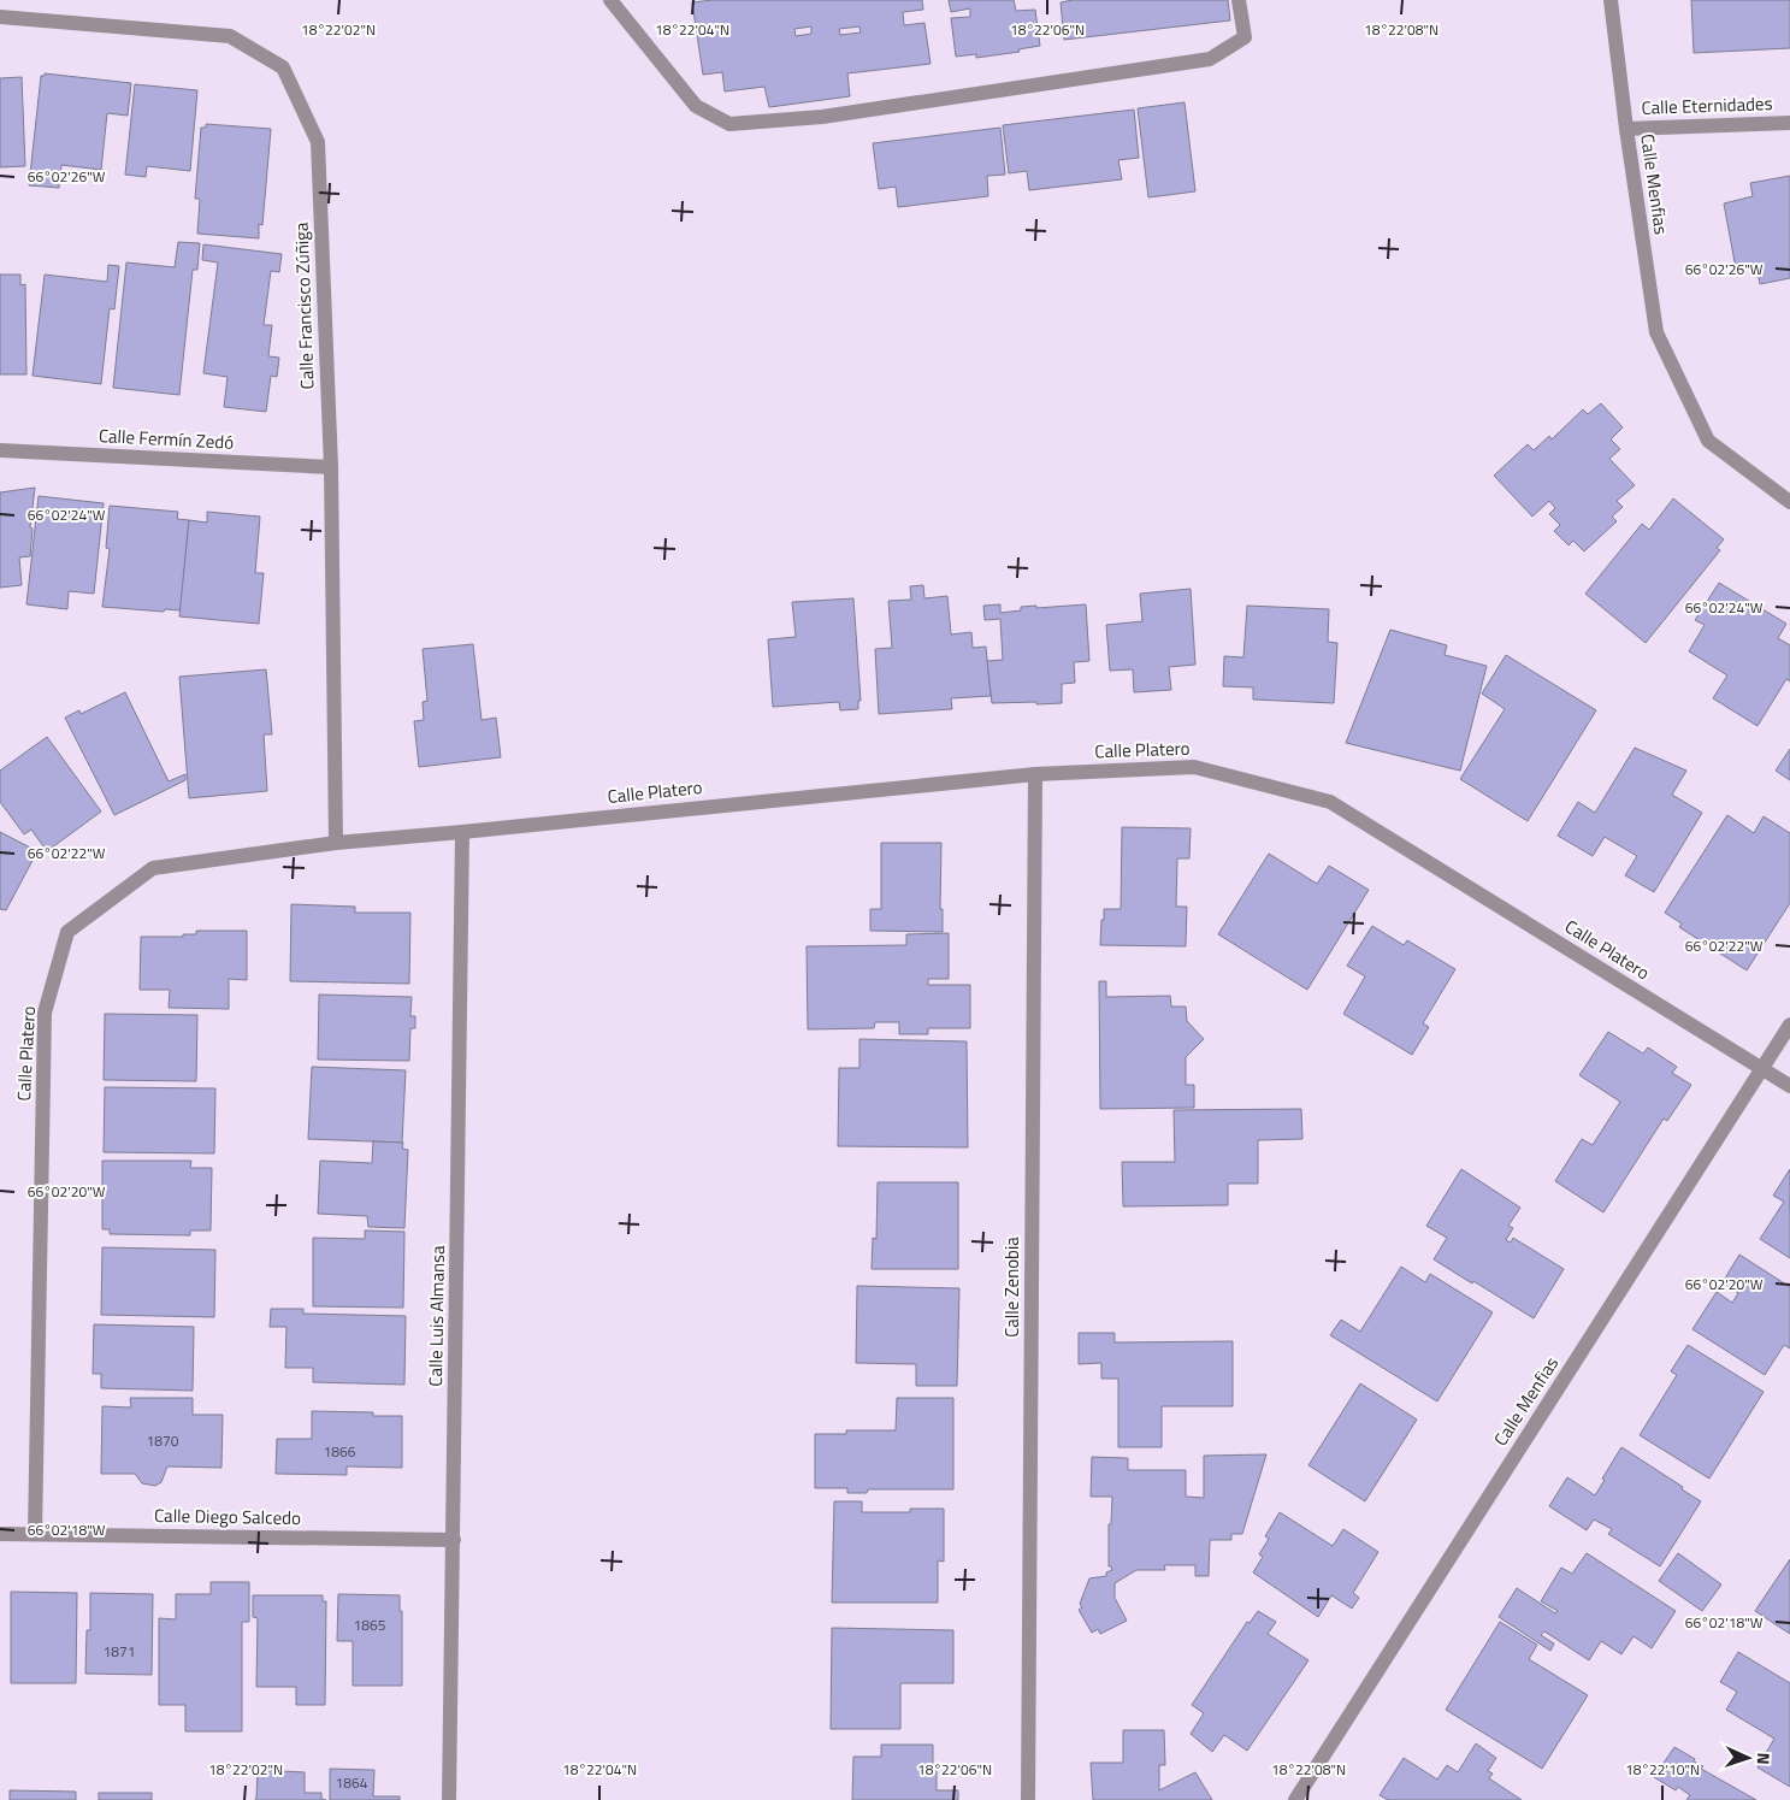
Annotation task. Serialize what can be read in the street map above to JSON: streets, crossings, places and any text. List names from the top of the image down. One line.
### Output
{"streets":{"street":["Calle Eternidades","Calle Menfias","Calle Francisco Zúñiga","Calle Fermín Zedó","Calle Platero","Calle Zenobia","Calle Luis Almansa","Calle Diego Salcedo"]},"crossings":[["Calle Eternidades","Calle Menfias"],["Calle Menfias","Calle Platero"],["Calle Francisco Zúñiga","Calle Fermín Zedó"],["Calle Francisco Zúñiga","Calle Platero"],["Calle Platero","Calle Zenobia"],["Calle Platero","Calle Luis Almansa"],["Calle Platero","Calle Diego Salcedo"],["Calle Luis Almansa","Calle Diego Salcedo"]],"house_numbers":["1870","1866","1865","1871","1864"],"north":"right","coordinates":["18°22'02\"N","18°22'04\"N","18°22'06\"N","18°22'08\"N","66°02'26\"W","66°02'24\"W","66°02'22\"W","66°02'20\"W","66°02'18\"W","18°22'10\"N"]}
